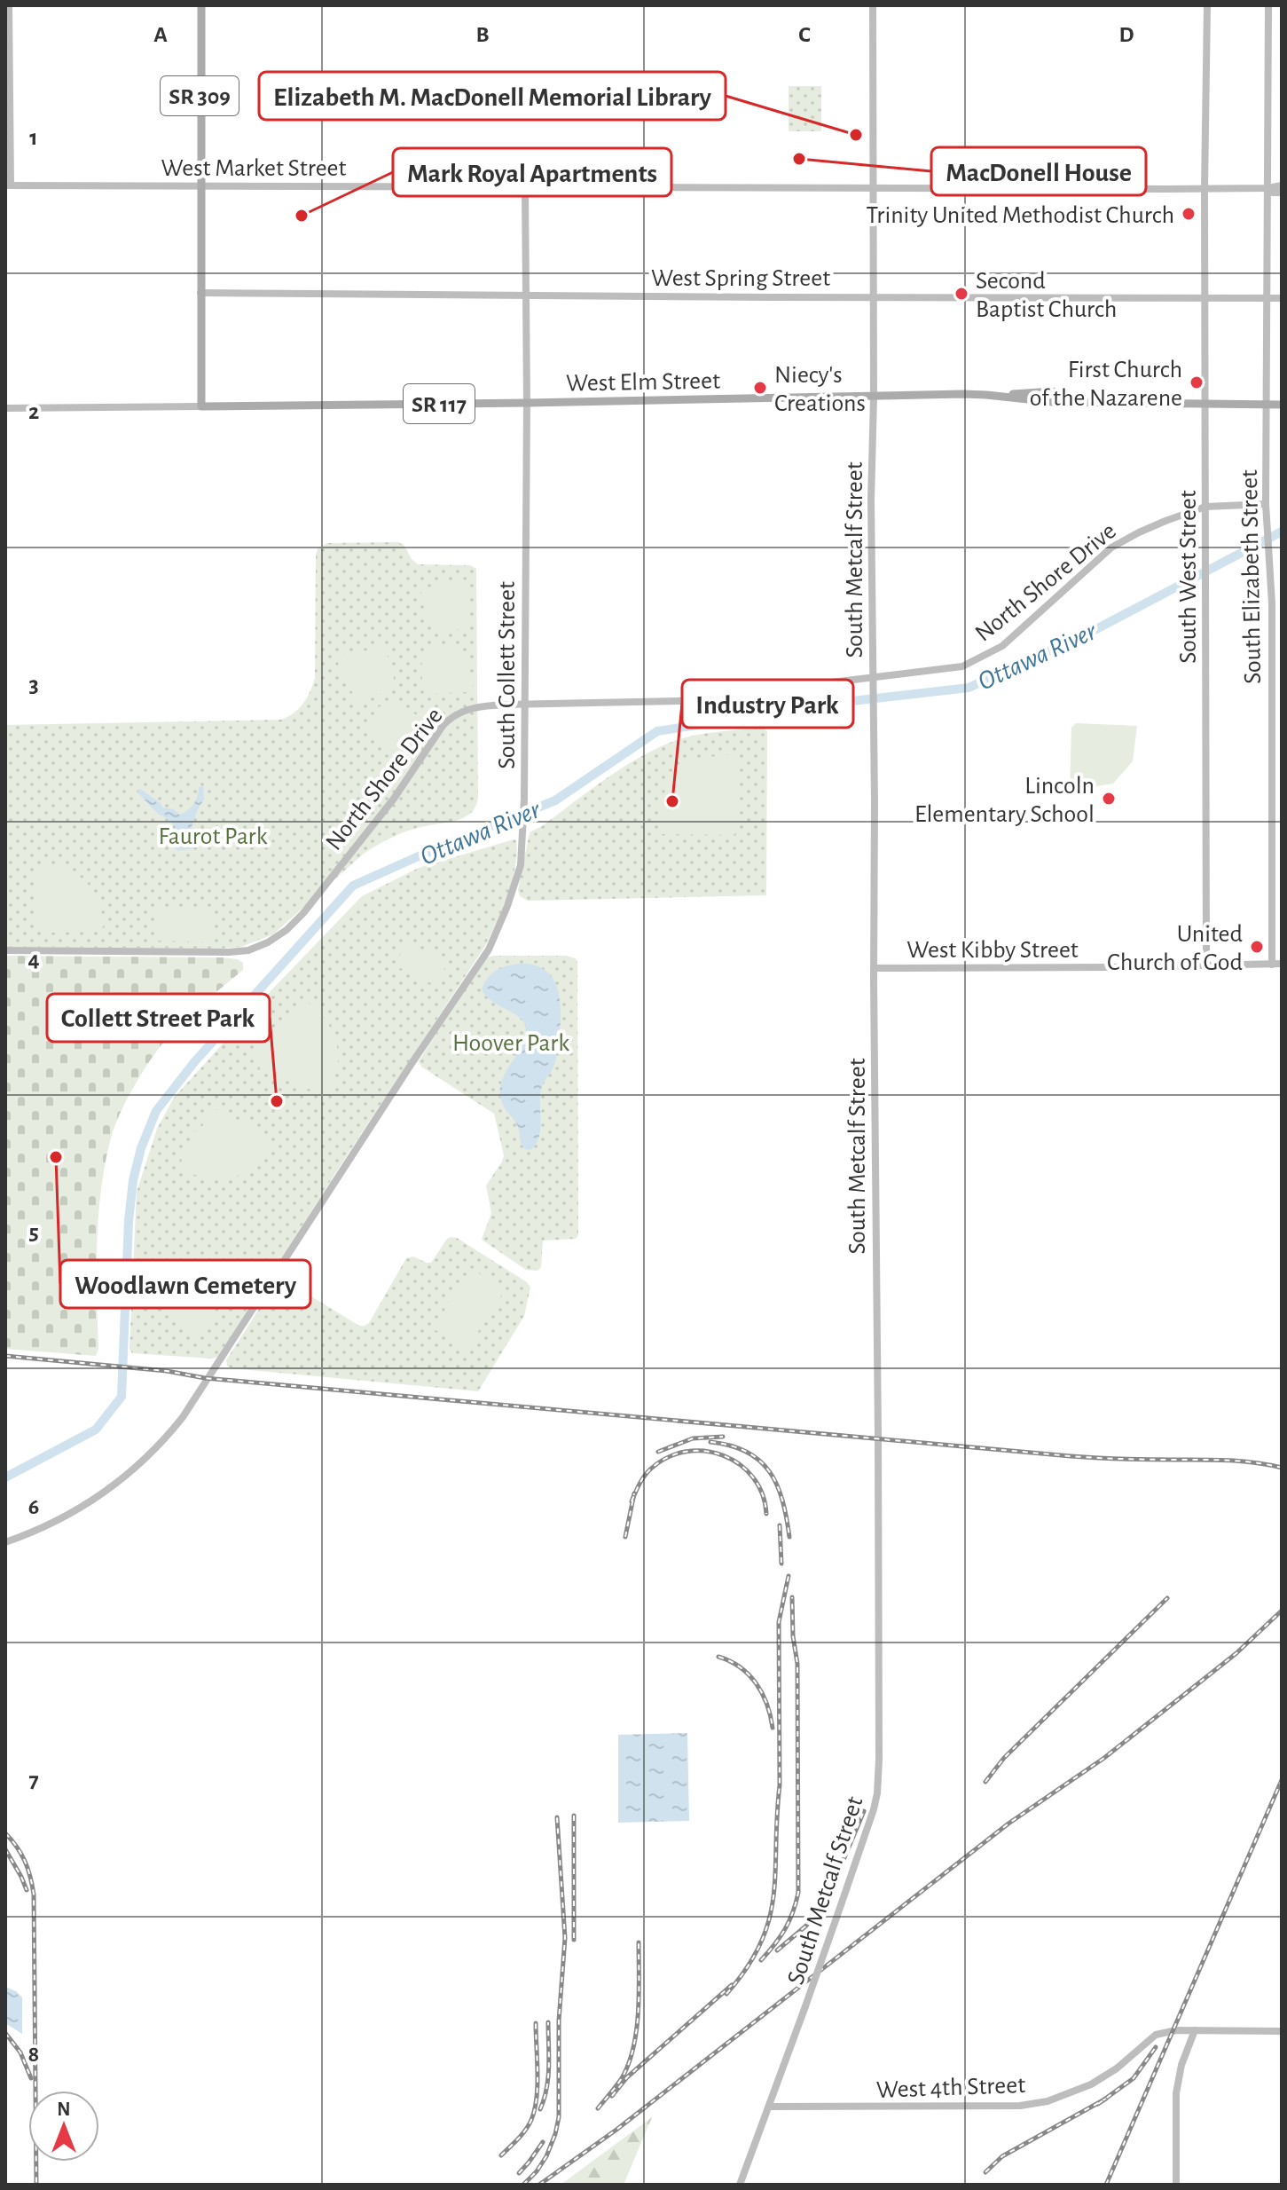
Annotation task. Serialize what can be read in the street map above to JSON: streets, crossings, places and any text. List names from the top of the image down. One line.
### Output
{"streets":{"main road":["SR 309","West Elm Street","SR 117"],"street":["West Market Street","West Spring Street","South Metcalf Street","South West Street","South Elizabeth Street","North Shore Drive","South Collett Street","West Kibby Street","West 4th Street"]},"crossings":[["SR 309","West Market Street"],["SR 309","West Spring Street"],["SR 309","West Elm Street"],["West Market Street","South Metcalf Street"],["West Market Street","South West Street"],["West Market Street","South Elizabeth Street"],["West Market Street","South Collett Street"],["West Spring Street","South Metcalf Street"],["West Spring Street","South West Street"],["West Spring Street","South Elizabeth Street"],["West Spring Street","South Collett Street"],["West Elm Street","South Metcalf Street"],["West Elm Street","South West Street"],["West Elm Street","South Elizabeth Street"],["West Elm Street","South Collett Street"],["South Metcalf Street","North Shore Drive"],["South Metcalf Street","West Kibby Street"],["South Metcalf Street","West 4th Street"],["South West Street","North Shore Drive"],["South West Street","West Kibby Street"],["South Elizabeth Street","North Shore Drive"],["South Elizabeth Street","West Kibby Street"],["North Shore Drive","South Collett Street"]],"water":["Ottawa River"],"parks":["Faurot Park","Hoover Park"],"places":["Elizabeth M. MacDonell Memorial Library","MacDonell House","Trinity United Methodist Church","Mark Royal Apartments","Second Baptist Church","First Church of the Nazarene","Niecy's Creations","Lincoln Elementary School","Industry Park","United Church of God","Collett Street Park","Woodlawn Cemetery"],"north":"top","grid":{"columns":["A","B","C","D"],"rows":["1","2","3","4","5","6","7","8"]}}
